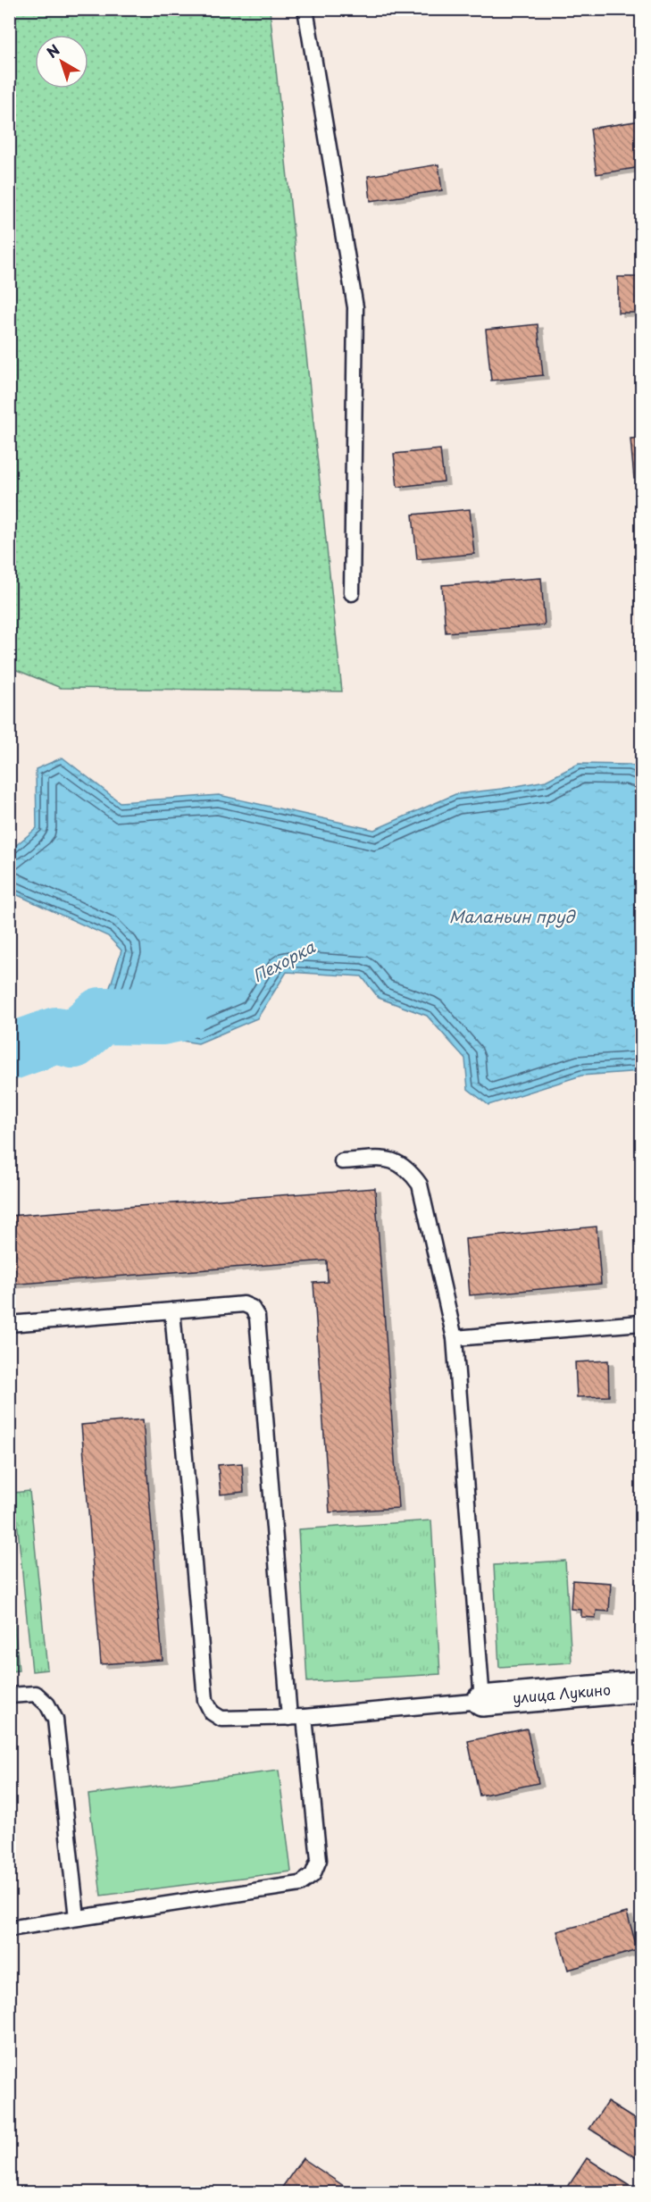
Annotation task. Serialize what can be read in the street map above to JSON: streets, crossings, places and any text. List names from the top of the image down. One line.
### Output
{"streets":{"street":["улица Лукино"]},"water":["Маланьин пруд","Пехорка"],"north":"top left"}
